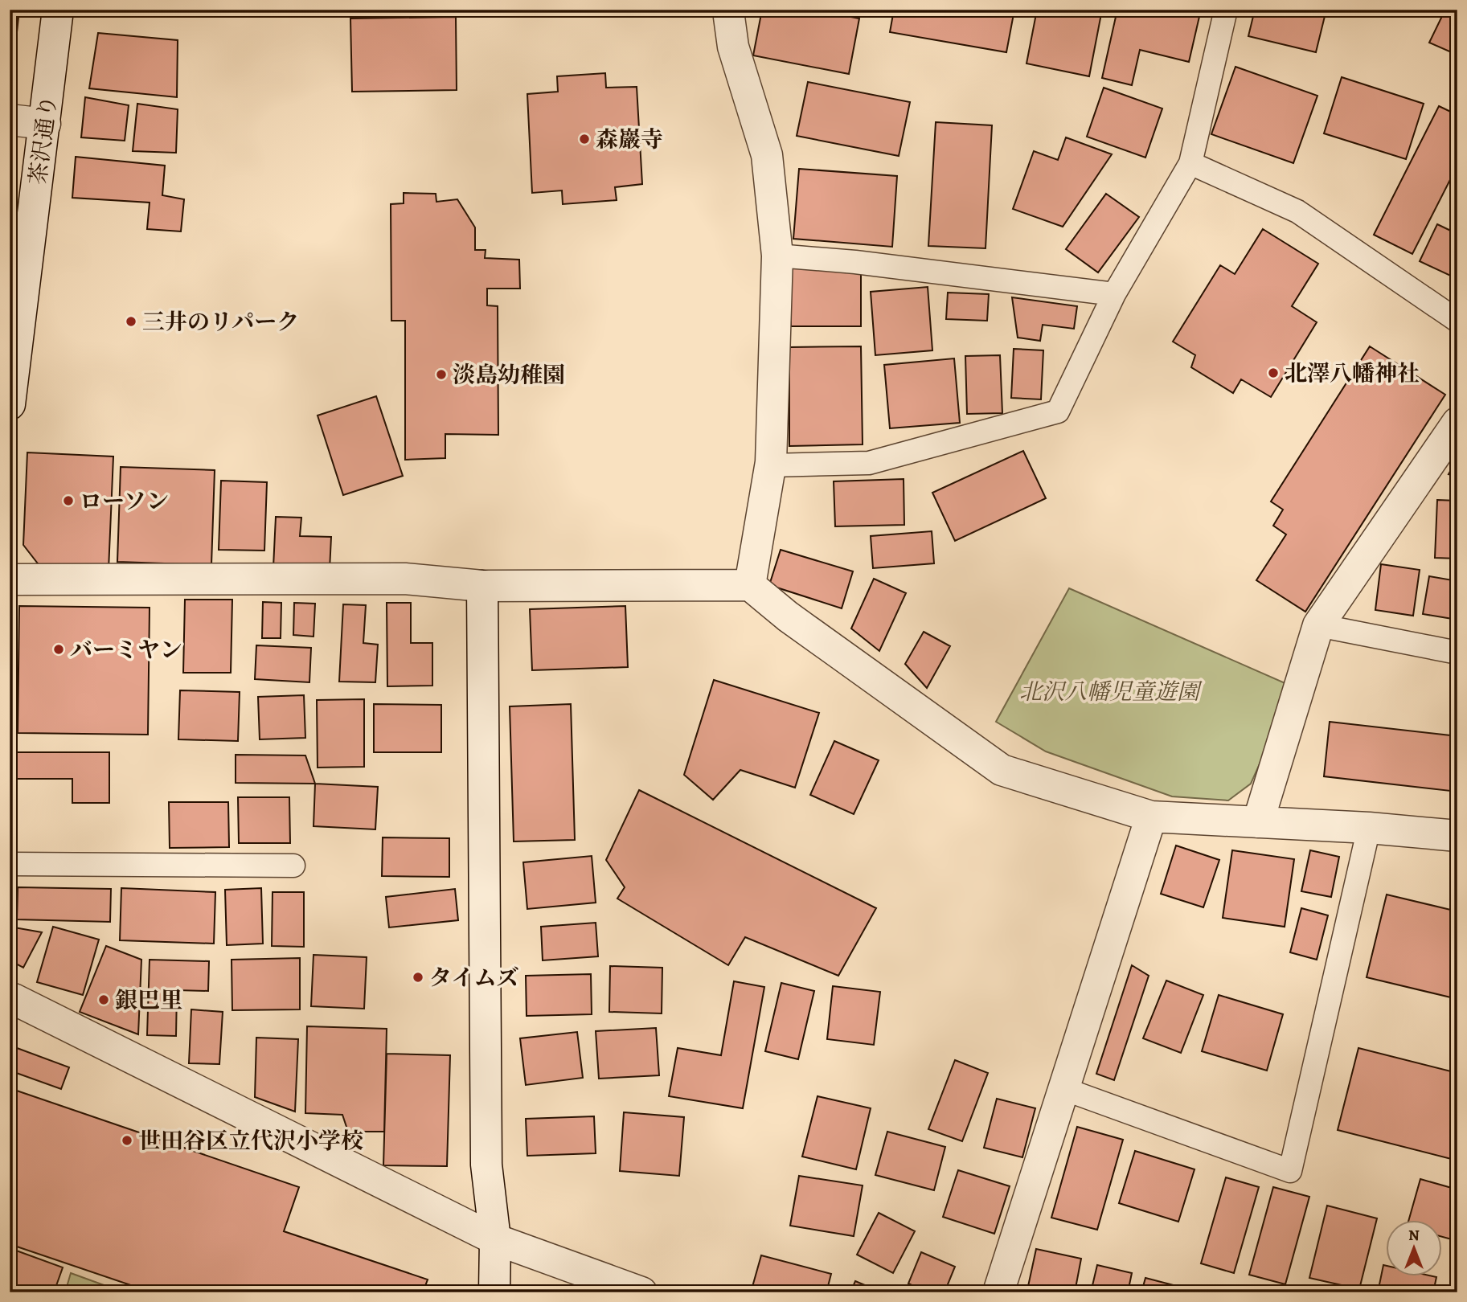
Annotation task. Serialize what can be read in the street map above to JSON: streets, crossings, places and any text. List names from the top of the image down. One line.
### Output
{"streets":{"street":["茶沢通り"]},"parks":["北沢八幡児童遊園"],"places":["森巖寺","三井のリパーク","北澤八幡神社","淡島幼稚園","ローソン","バーミヤン","タイムズ","銀巴里","世田谷区立代沢小学校"],"north":"top"}
